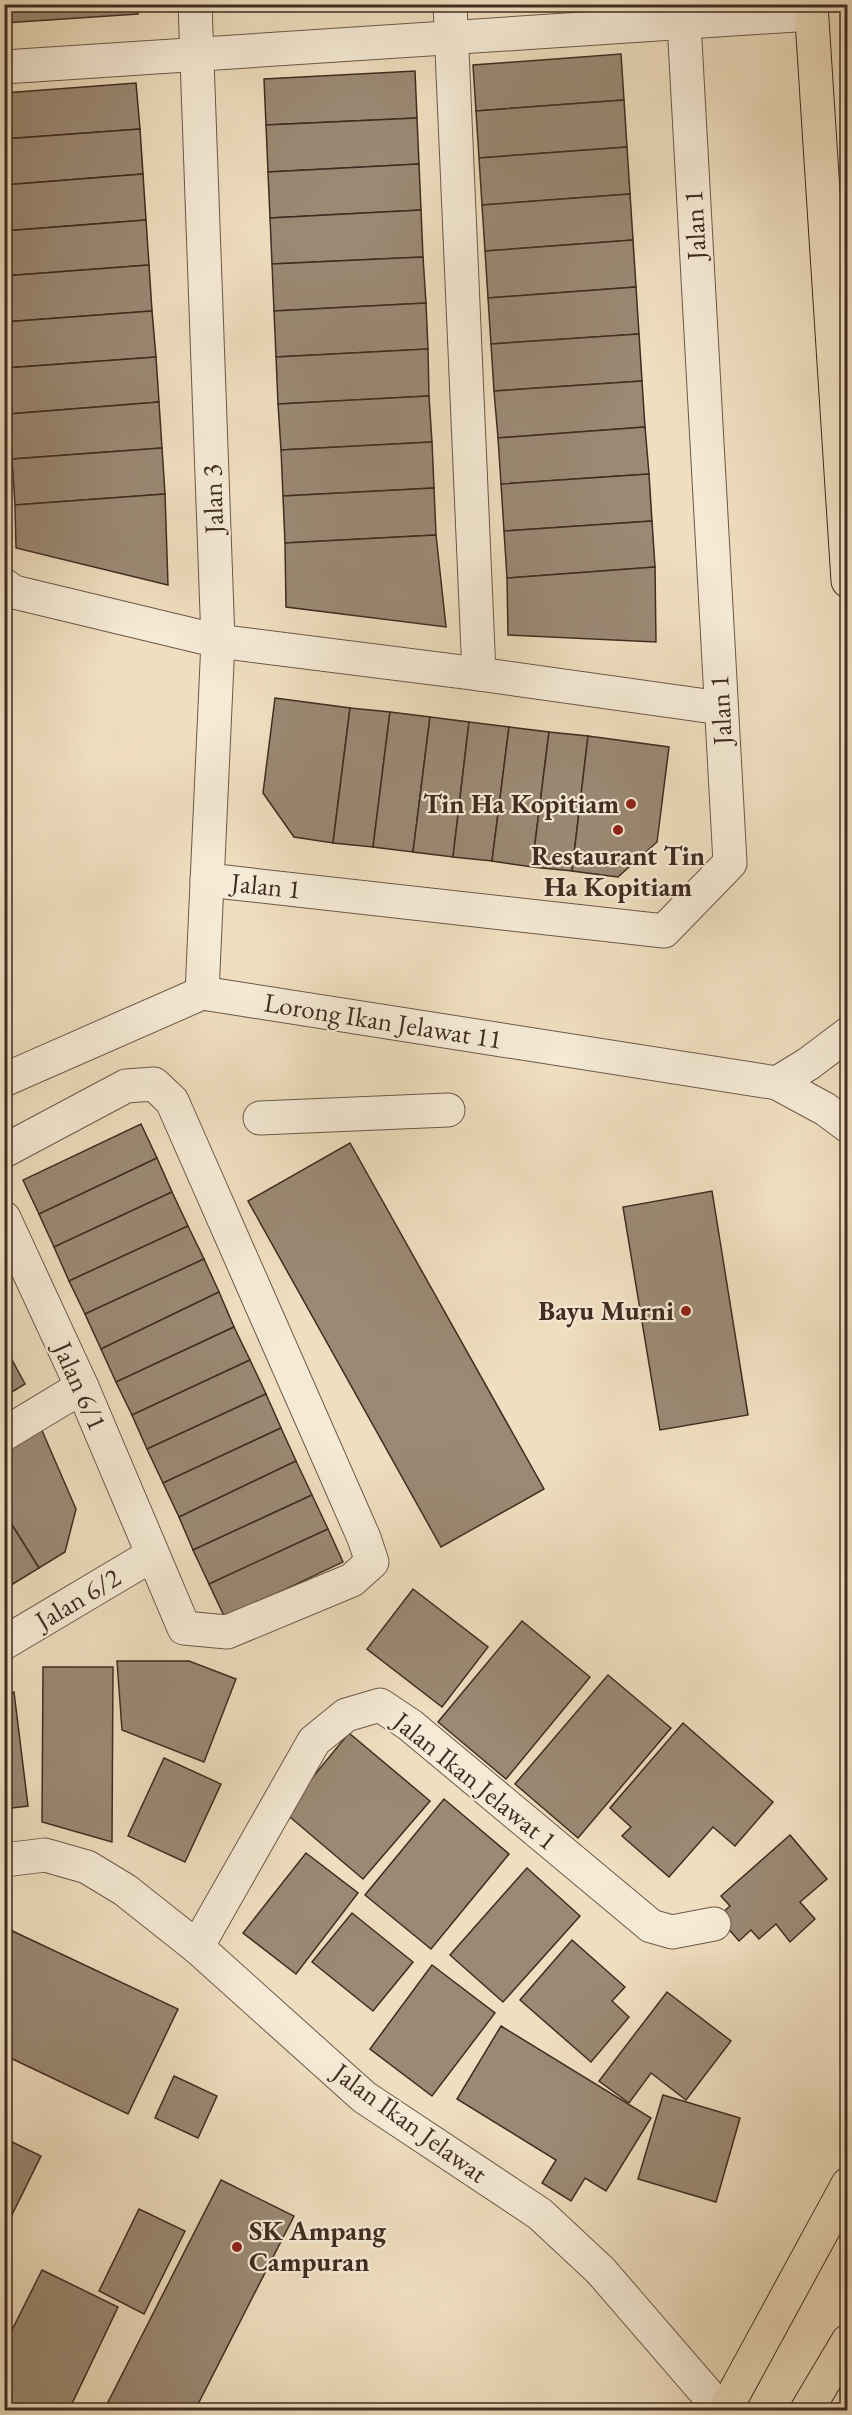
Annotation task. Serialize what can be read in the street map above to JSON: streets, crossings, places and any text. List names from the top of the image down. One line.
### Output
{"streets":{"street":["Jalan 1","Jalan 3","Lorong Ikan Jelawat 11","Jalan 6/1","Jalan 6/2","Jalan Ikan Jelawat 1","Jalan Ikan Jelawat"]},"crossings":[["Jalan 1","Jalan 3"],["Jalan 3","Lorong Ikan Jelawat 11"],["Jalan 6/1","Jalan 6/2"],["Jalan Ikan Jelawat 1","Jalan Ikan Jelawat"]],"places":["Tin Ha Kopitiam","Restaurant Tin Ha Kopitiam","Bayu Murni","SK Ampang Campuran"]}
